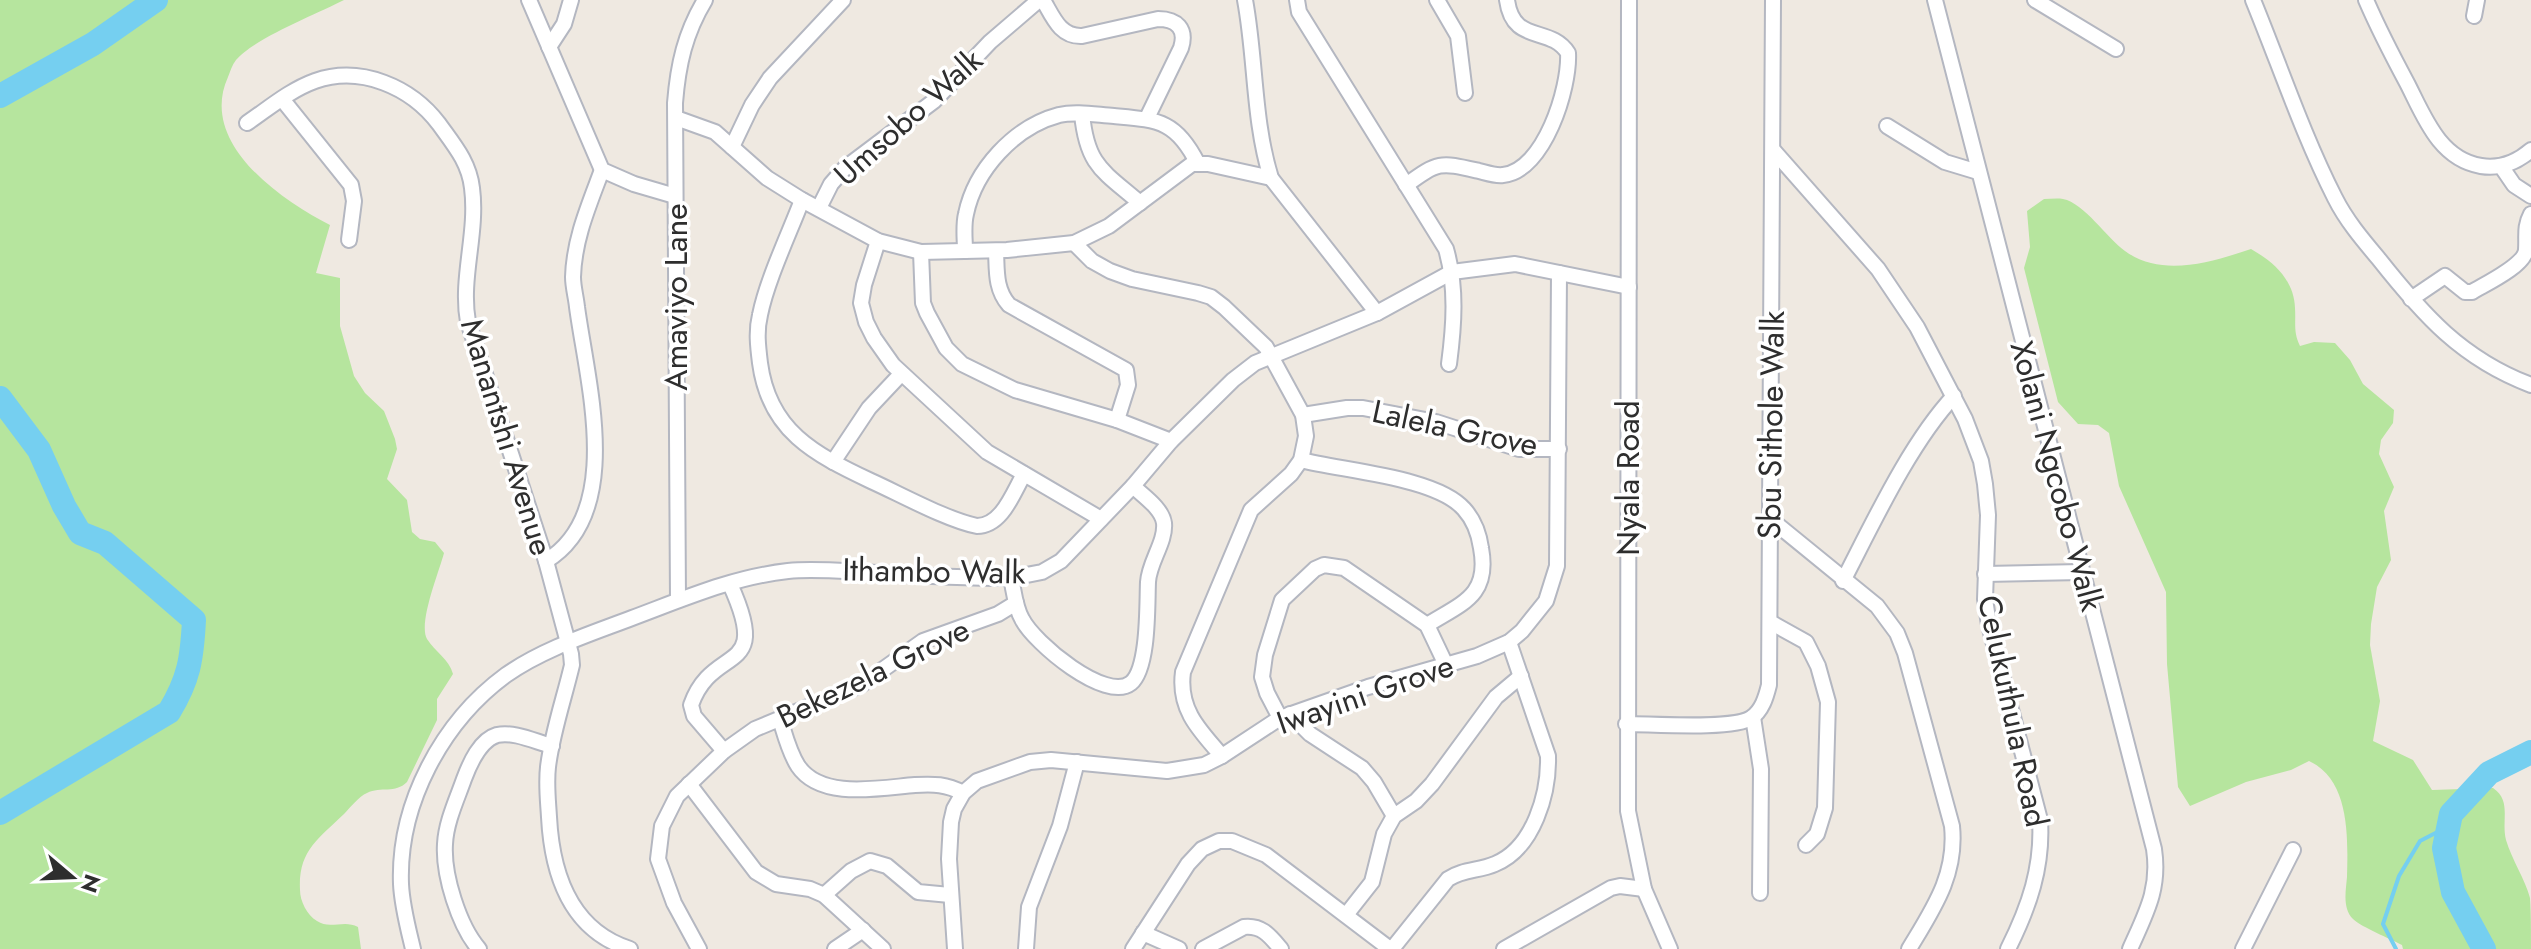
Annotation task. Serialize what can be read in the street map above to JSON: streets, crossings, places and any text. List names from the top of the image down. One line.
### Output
{"streets":{"street":["Umsobo Walk","Amaviyo Lane","Sbu Sithole Walk","Lalela Grove","Manantshi Avenue","Xolani Ngcobo Walk","Nyala Road","Ithambo Walk","Bekezela Grove","Iwayini Grove","Celukuthula Road"]},"crossings":[["Amaviyo Lane","Ithambo Walk"],["Sbu Sithole Walk","Celukuthula Road"],["Lalela Grove","Iwayini Grove"],["Manantshi Avenue","Ithambo Walk"],["Nyala Road","Ithambo Walk"],["Ithambo Walk","Iwayini Grove"]],"north":"right"}
